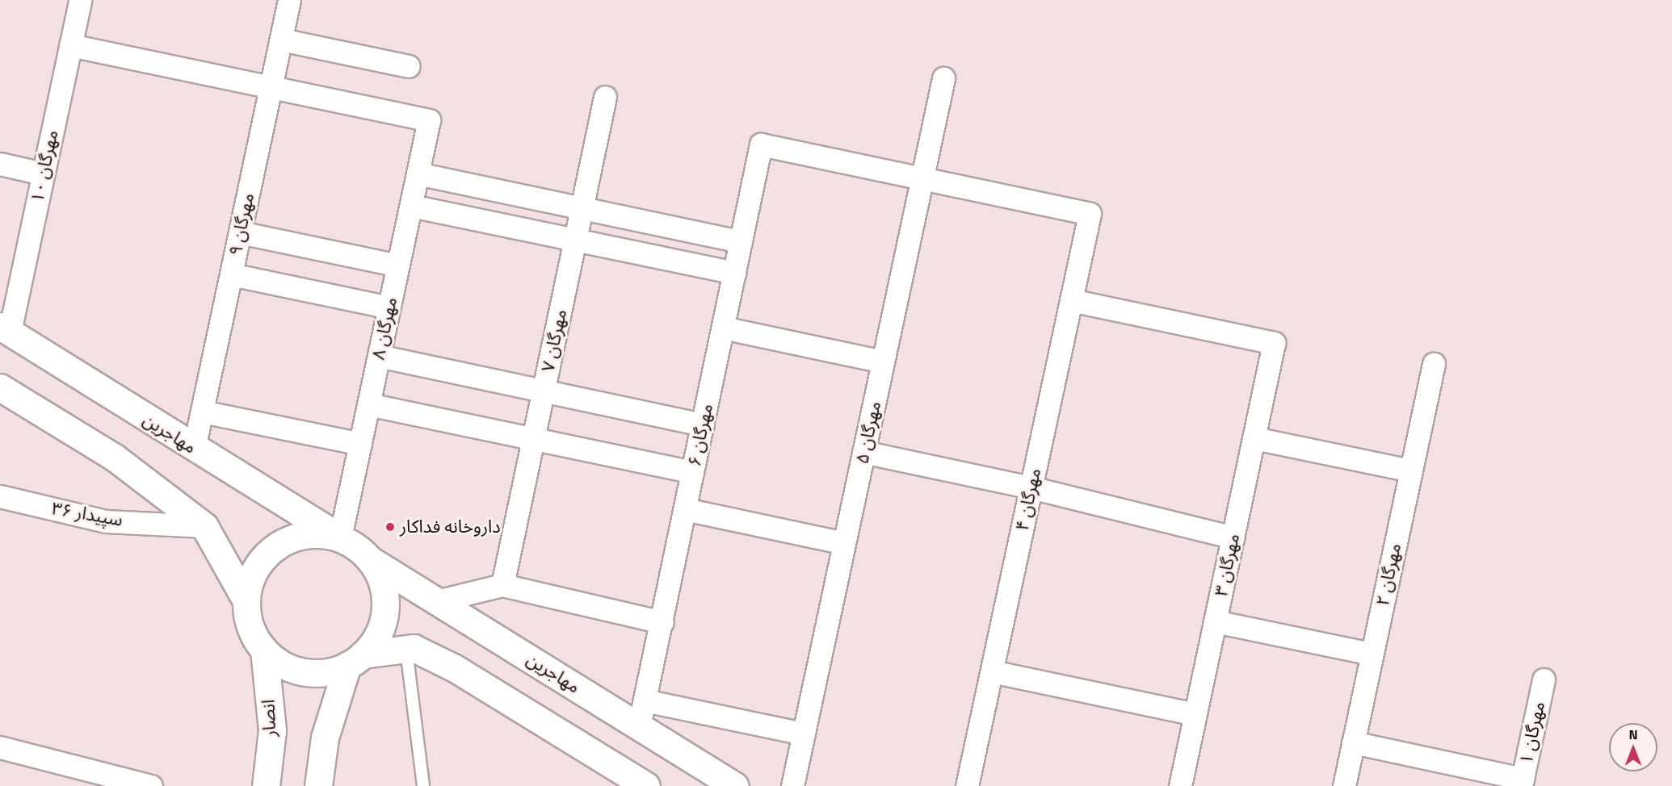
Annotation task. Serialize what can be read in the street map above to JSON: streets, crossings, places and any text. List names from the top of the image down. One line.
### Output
{"streets":{"main road":["مهاجرین","انصار"],"street":["مهرگان ۱۰","مهرگان ۹","مهرگان ۸","مهرگان ۷","مهرگان ۵","مهرگان ۶","مهرگان ۴","سپیدار ۳۶","مهرگان ۳","مهرگان ۲","مهرگان ۱"]},"crossings":[["مهرگان ۱۰","مهاجرین"],["مهرگان ۹","مهرگان ۸"],["مهرگان ۹","مهاجرین"],["مهرگان ۸","مهاجرین"],["مهرگان ۸","انصار"],["مهرگان ۵","مهرگان ۶"],["مهرگان ۵","مهرگان ۴"],["مهاجرین","مهرگان ۶"],["مهاجرین","انصار"],["مهرگان ۶","مهرگان ۴"],["مهرگان ۴","مهرگان ۳"]],"places":["داروخانه فداکار"],"north":"top"}
